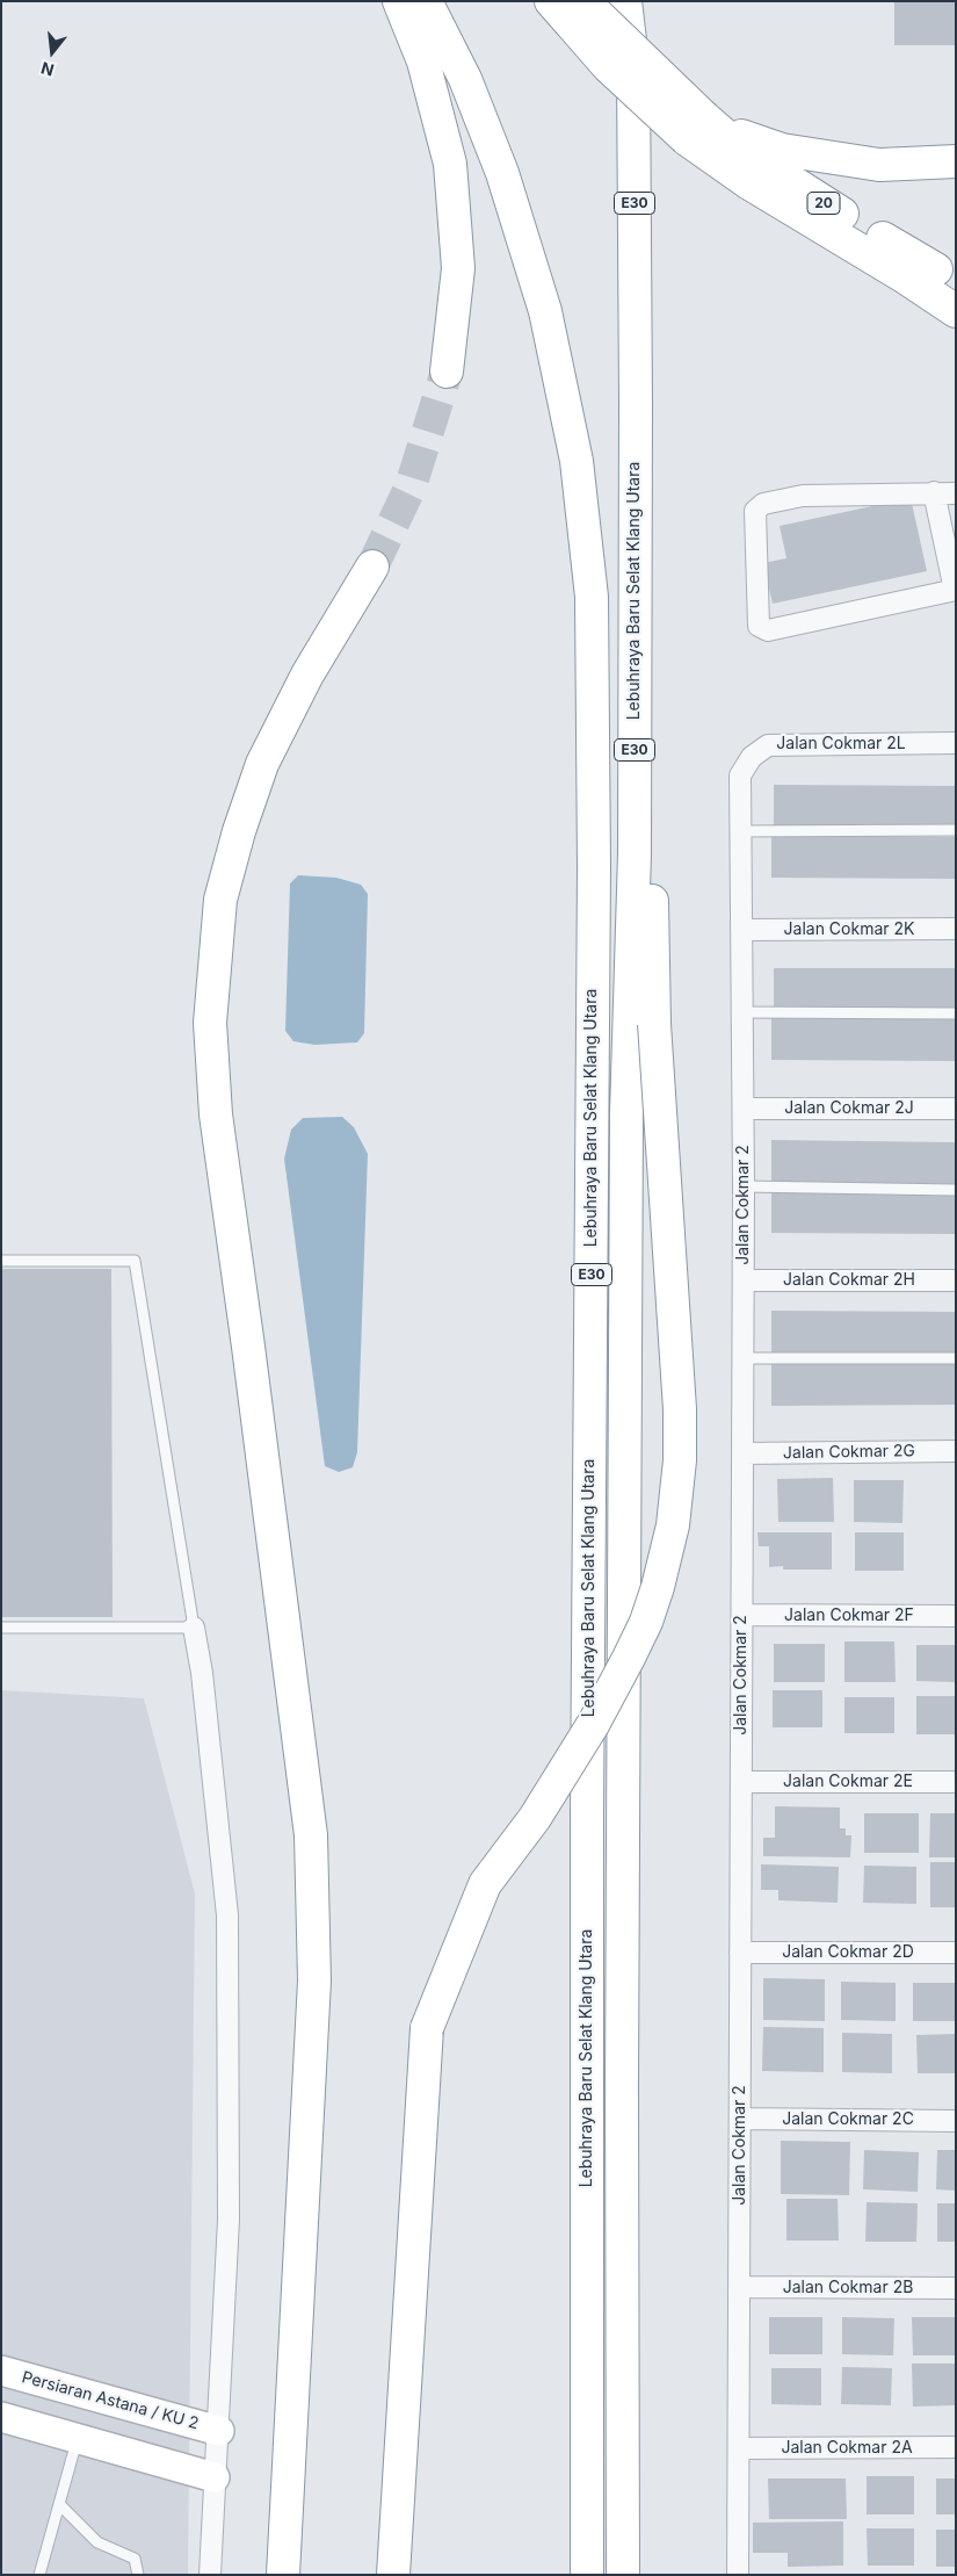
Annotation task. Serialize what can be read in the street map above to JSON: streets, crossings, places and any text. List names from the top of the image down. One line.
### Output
{"streets":{"highway":["E30","20","Lebuhraya Baru Selat Klang Utara"],"street":["Jalan Cokmar 2L","Jalan Cokmar 2K","Jalan Cokmar 2J","Jalan Cokmar 2","Jalan Cokmar 2H","Jalan Cokmar 2G","Jalan Cokmar 2F","Jalan Cokmar 2E","Jalan Cokmar 2D","Jalan Cokmar 2C","Jalan Cokmar 2B","Persiaran Astana / KU 2","Jalan Cokmar 2A"]},"crossings":[["Jalan Cokmar 2L","Jalan Cokmar 2"],["Jalan Cokmar 2K","Jalan Cokmar 2"],["Jalan Cokmar 2J","Jalan Cokmar 2"],["Jalan Cokmar 2","Jalan Cokmar 2H"],["Jalan Cokmar 2","Jalan Cokmar 2G"],["Jalan Cokmar 2","Jalan Cokmar 2F"],["Jalan Cokmar 2","Jalan Cokmar 2E"],["Jalan Cokmar 2","Jalan Cokmar 2D"],["Jalan Cokmar 2","Jalan Cokmar 2C"],["Jalan Cokmar 2","Jalan Cokmar 2B"],["Jalan Cokmar 2","Jalan Cokmar 2A"]],"north":"bottom"}
